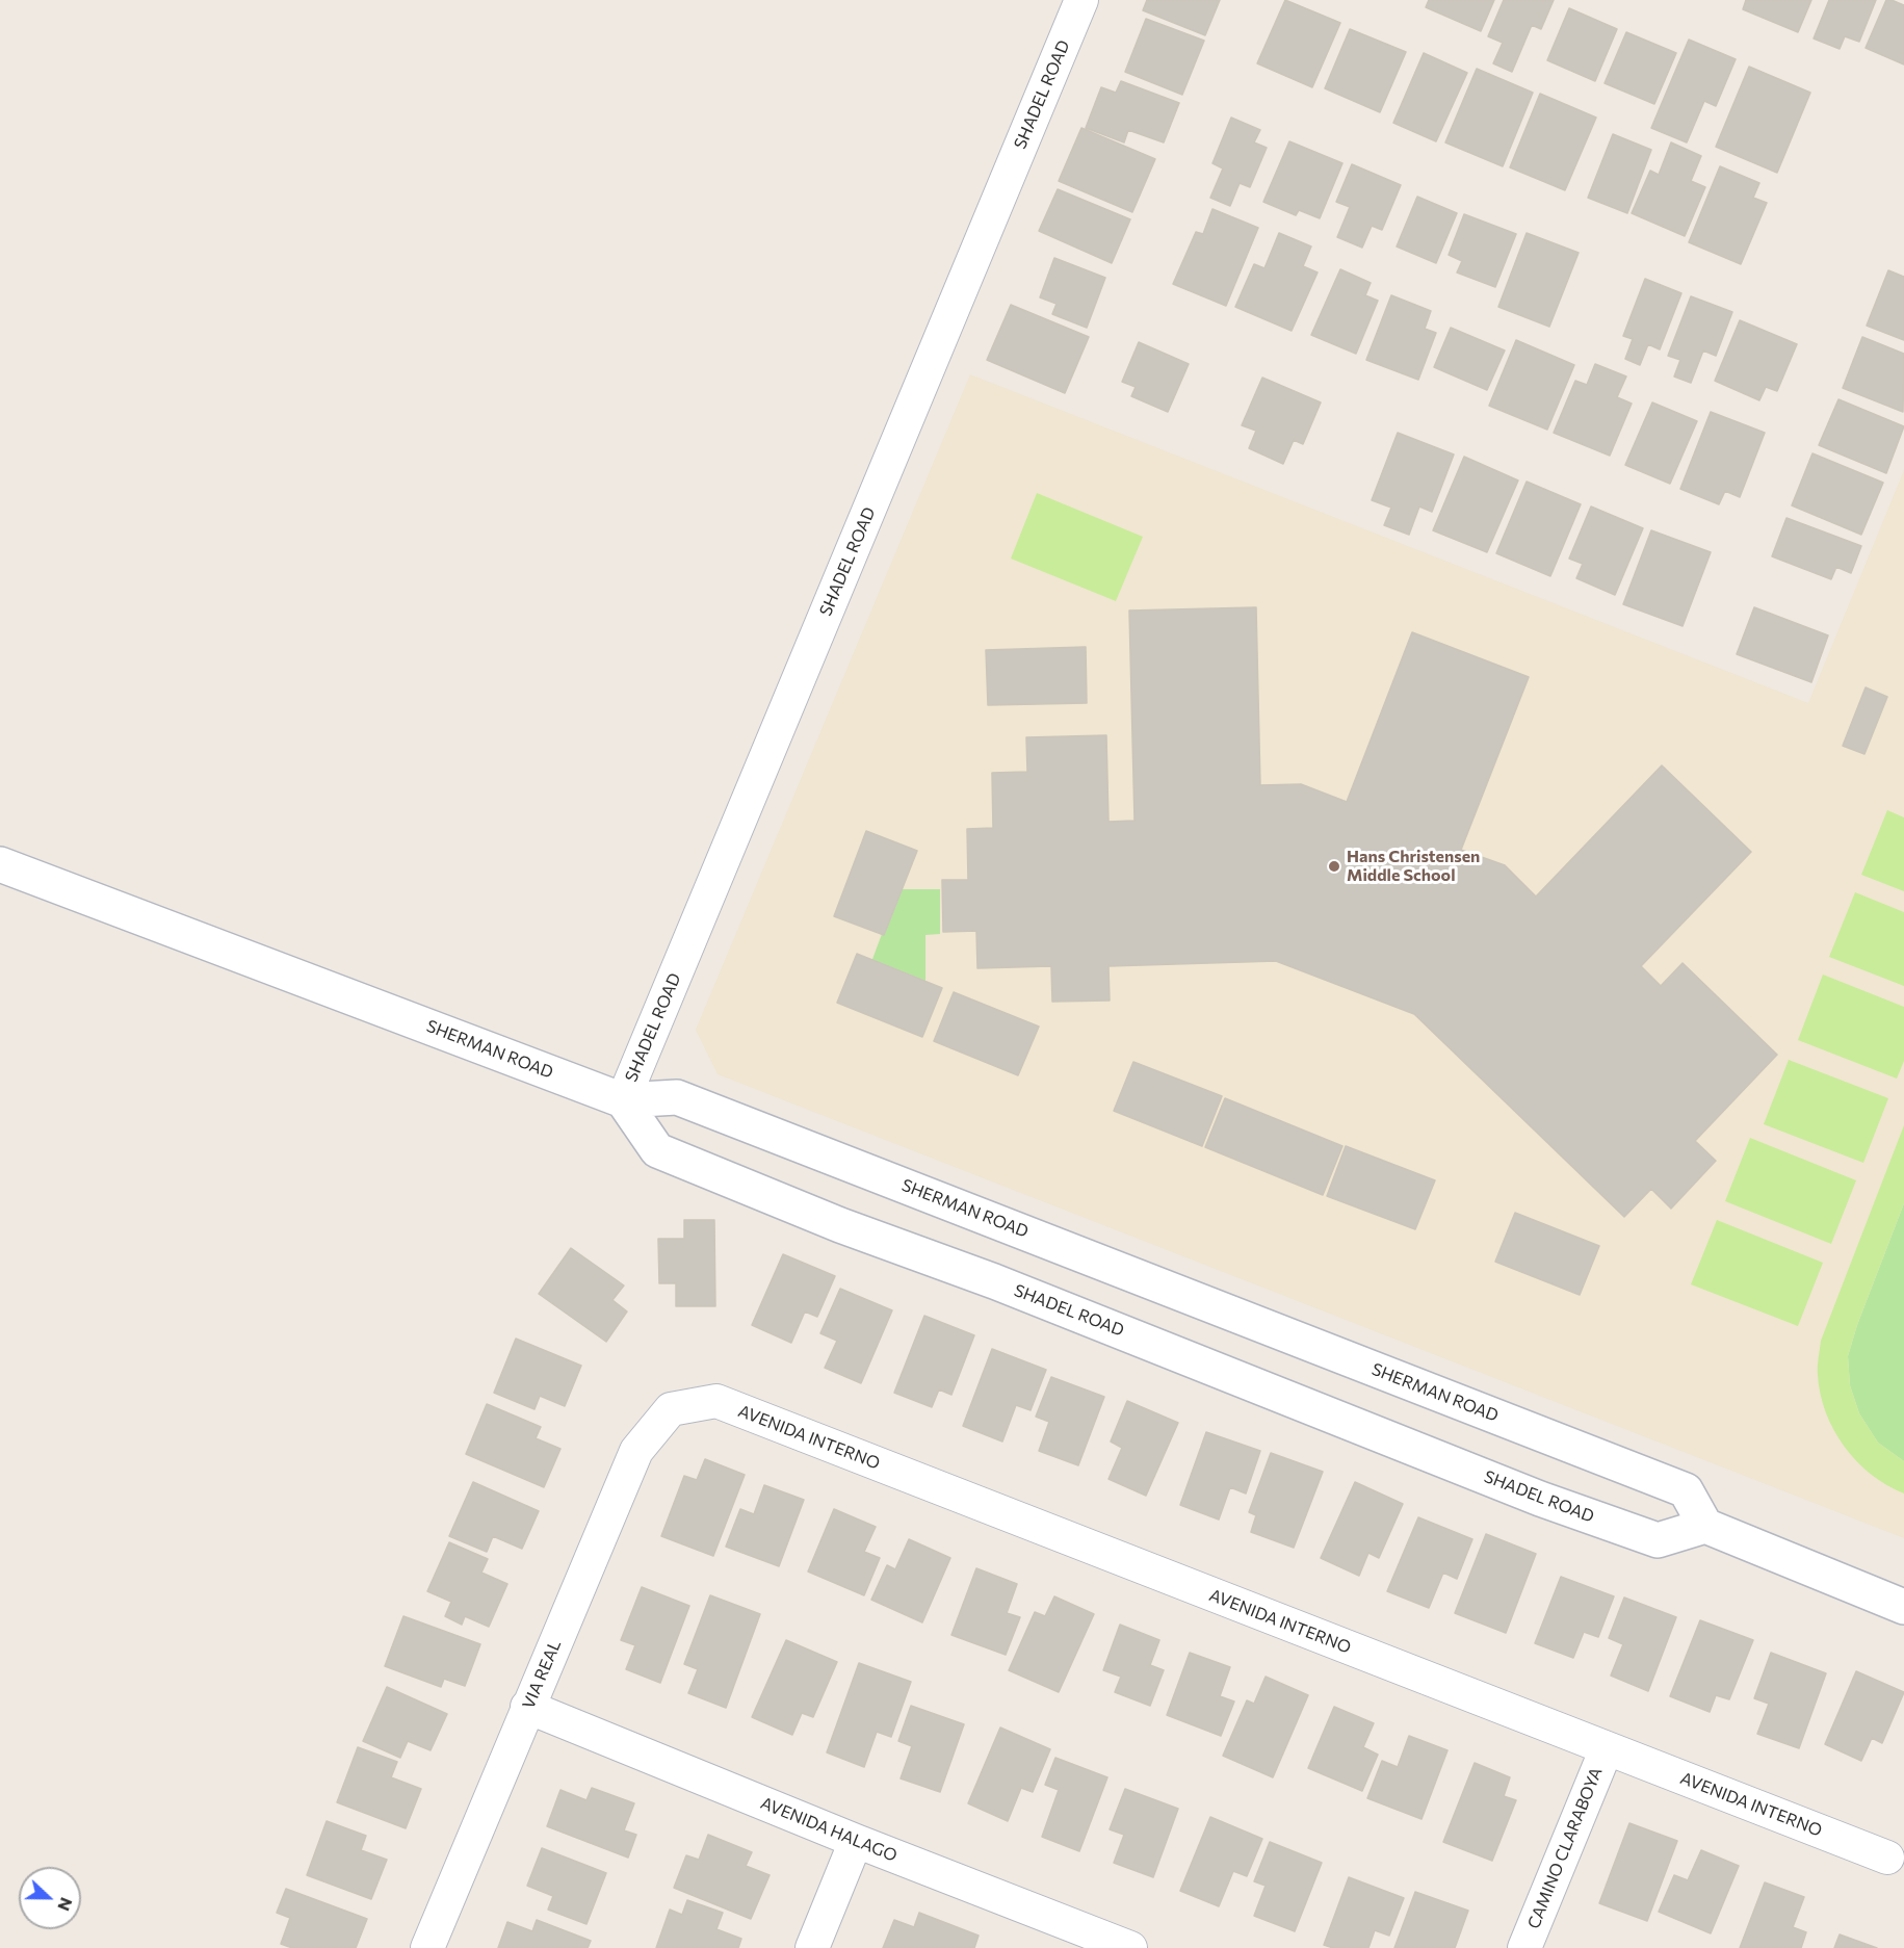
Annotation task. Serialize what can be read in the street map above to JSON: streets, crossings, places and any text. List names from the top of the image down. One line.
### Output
{"streets":{"street":["SHADEL ROAD","SHERMAN ROAD","AVENIDA INTERNO","VIA REAL","AVENIDA HALAGO","CAMINO CLARABOYA"]},"crossings":[["SHADEL ROAD","SHERMAN ROAD"],["AVENIDA INTERNO","VIA REAL"],["AVENIDA INTERNO","CAMINO CLARABOYA"],["VIA REAL","AVENIDA HALAGO"]],"places":["Hans Christensen Middle School"],"north":"right"}
